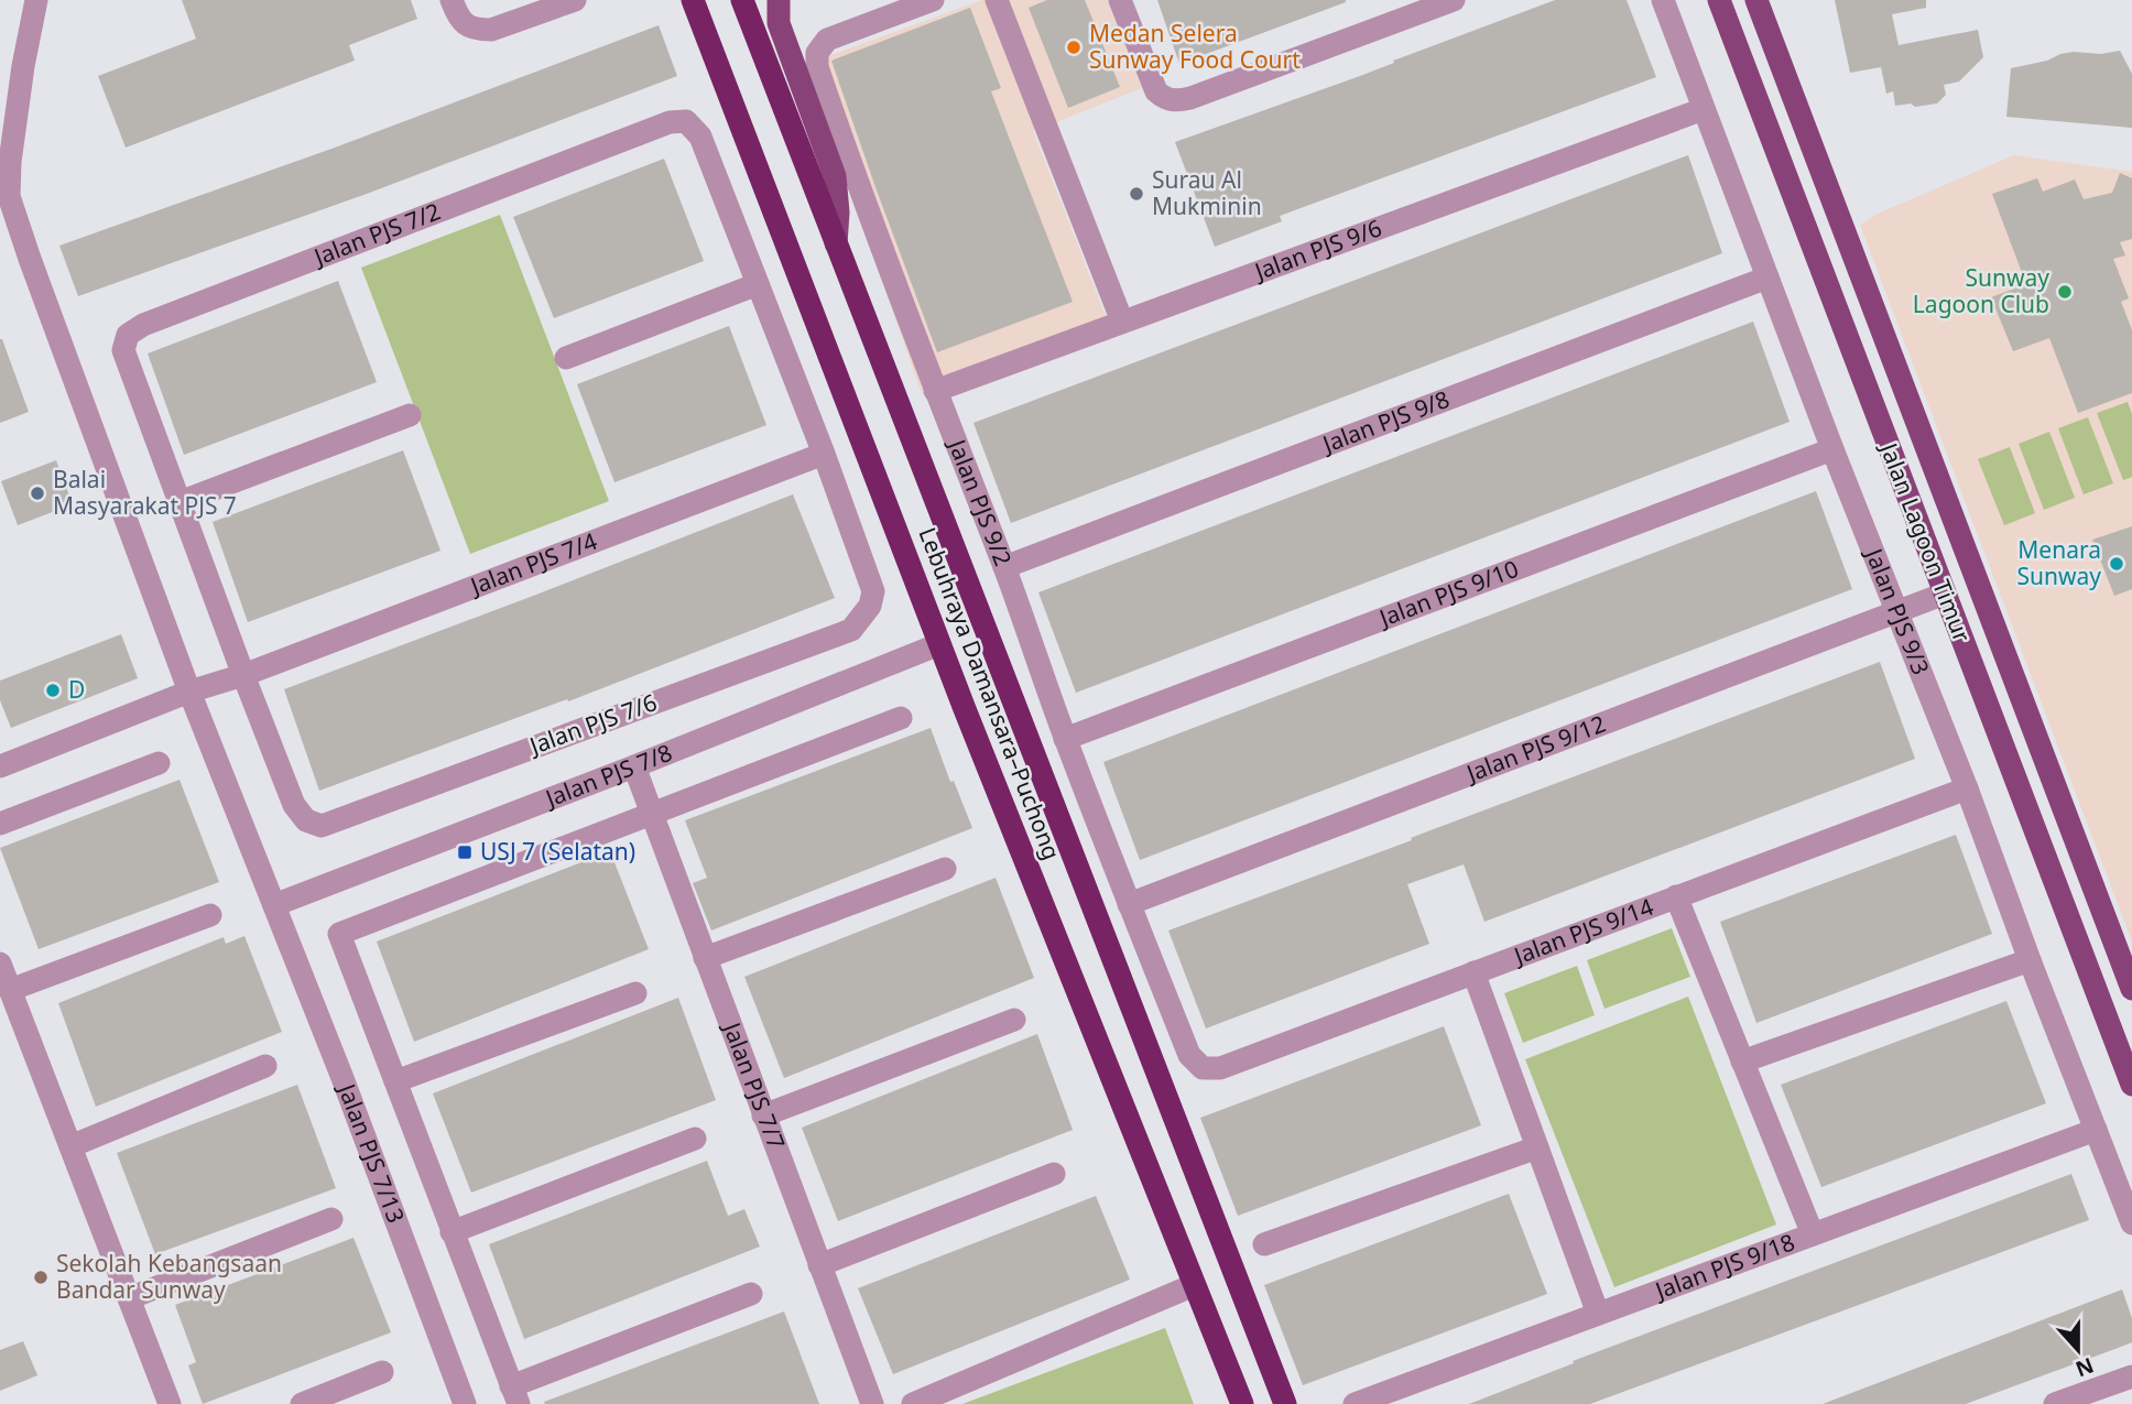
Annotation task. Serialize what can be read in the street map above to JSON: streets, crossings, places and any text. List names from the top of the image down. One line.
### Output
{"streets":{"highway":["Lebuhraya Damansara–Puchong"],"main road":["Jalan Lagoon Timur"],"street":["Jalan PJS 7/2","Jalan PJS 9/6","Jalan PJS 9/8","Jalan PJS 9/2","Jalan PJS 7/4","Jalan PJS 9/10","Jalan PJS 9/3","Jalan PJS 7/6","Jalan PJS 9/12","Jalan PJS 7/8","Jalan PJS 9/14","Jalan PJS 7/7","Jalan PJS 7/13","Jalan PJS 9/18"]},"crossings":[["Jalan PJS 7/2","Jalan PJS 7/4"],["Jalan PJS 7/2","Jalan PJS 7/6"],["Jalan PJS 9/6","Jalan PJS 9/2"],["Jalan PJS 9/6","Jalan PJS 9/3"],["Jalan PJS 9/8","Jalan PJS 9/2"],["Jalan PJS 9/8","Jalan PJS 9/3"],["Jalan PJS 9/2","Jalan PJS 9/10"],["Jalan PJS 9/2","Jalan PJS 9/12"],["Jalan PJS 9/2","Jalan PJS 9/14"],["Jalan Lagoon Timur","Jalan PJS 9/12"],["Jalan PJS 7/4","Jalan PJS 7/6"],["Jalan PJS 9/10","Jalan PJS 9/3"],["Jalan PJS 9/3","Jalan PJS 9/12"],["Jalan PJS 9/3","Jalan PJS 9/14"],["Jalan PJS 9/3","Jalan PJS 9/18"],["Lebuhraya Damansara–Puchong","Jalan PJS 7/8"],["Jalan PJS 7/8","Jalan PJS 7/7"],["Jalan PJS 7/8","Jalan PJS 7/13"]],"places":{"other":["Medan Selera Sunway Food Court","Surau Al Mukminin","Sunway Lagoon Club","Balai Masyarakat PJS 7","Menara Sunway","D","Sekolah Kebangsaan Bandar Sunway"],"transit":["USJ 7 (Selatan)"]},"north":"bottom"}
